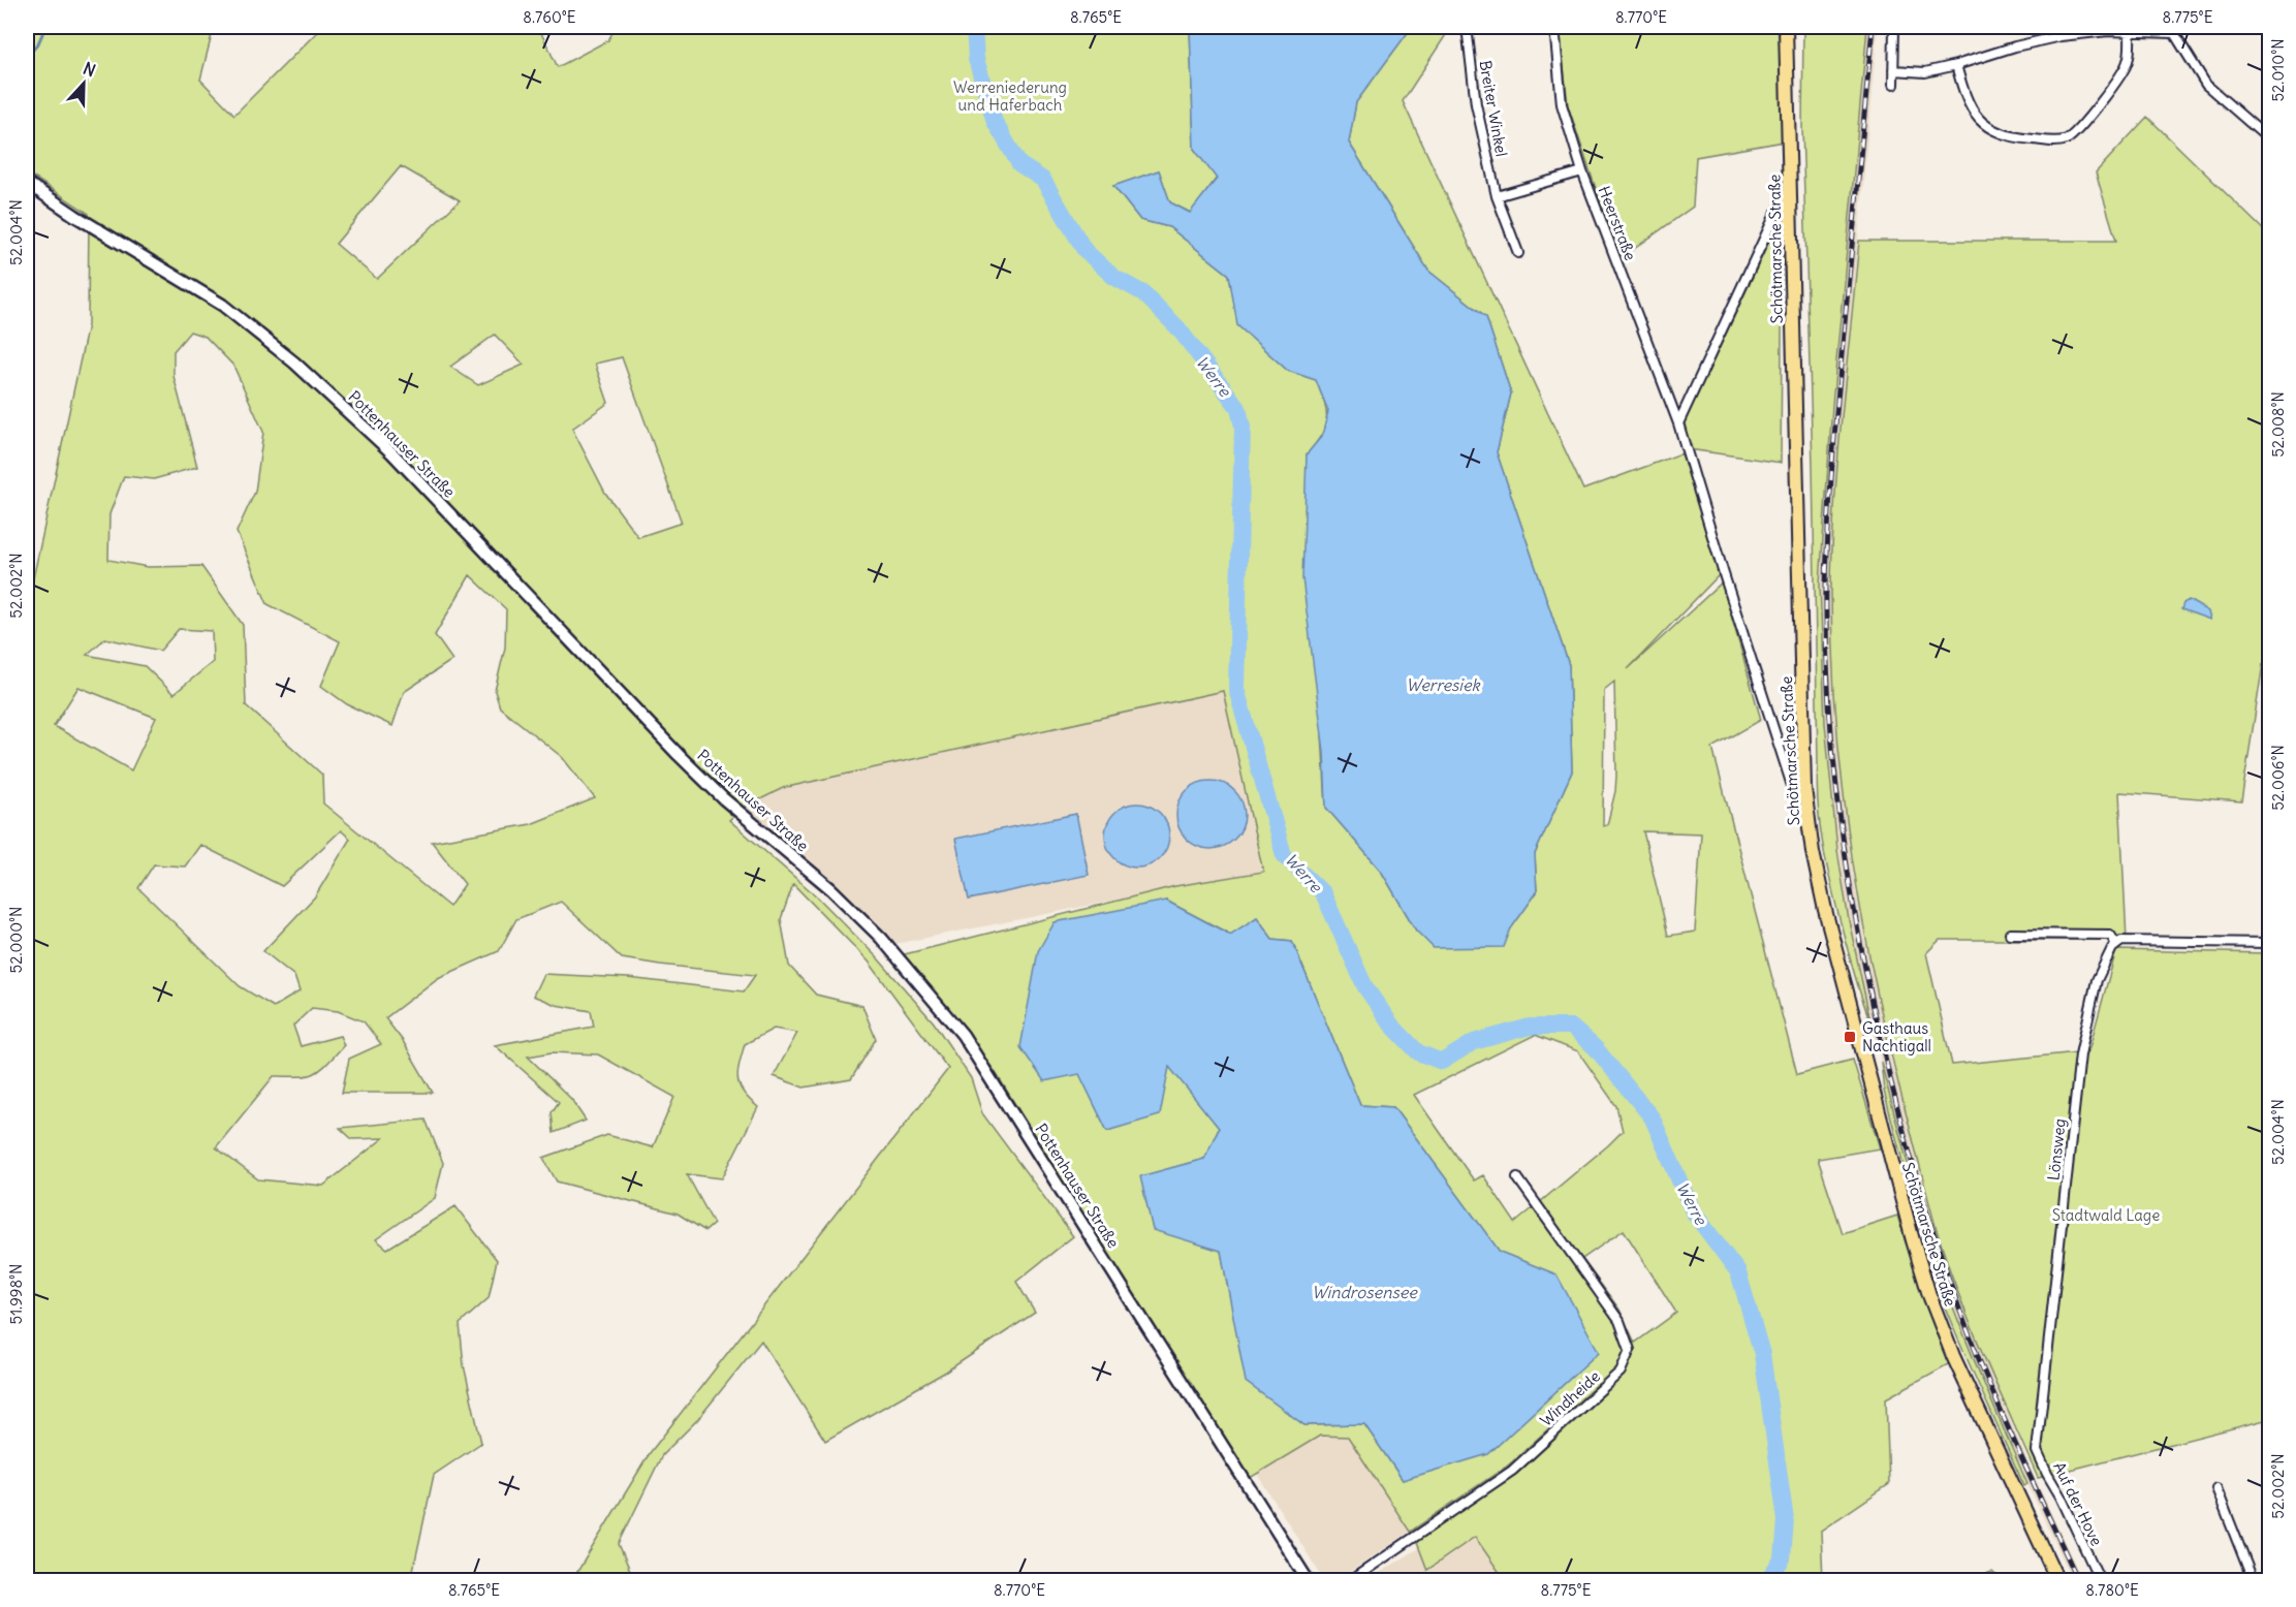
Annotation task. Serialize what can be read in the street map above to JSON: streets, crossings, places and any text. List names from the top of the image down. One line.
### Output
{"streets":{"main road":["Schötmarsche Straße"],"street":["Breiter Winkel","Heerstraße","Pottenhauser Straße","Lönsweg","Windheide","Auf der Hove"]},"crossings":[["Heerstraße","Schötmarsche Straße"],["Lönsweg","Auf der Hove"]],"water":["Werre","Werresiek","Windrosensee"],"parks":["Werreniederung und Haferbach","Stadtwald Lage"],"places":{"transit":["Gasthaus Nachtigall"]},"north":"top","coordinates":["8.760°E","8.765°E","8.770°E","8.775°E","52.010°N","52.004°N","52.008°N","52.002°N","52.006°N","52.000°N","51.998°N","8.780°E"]}
